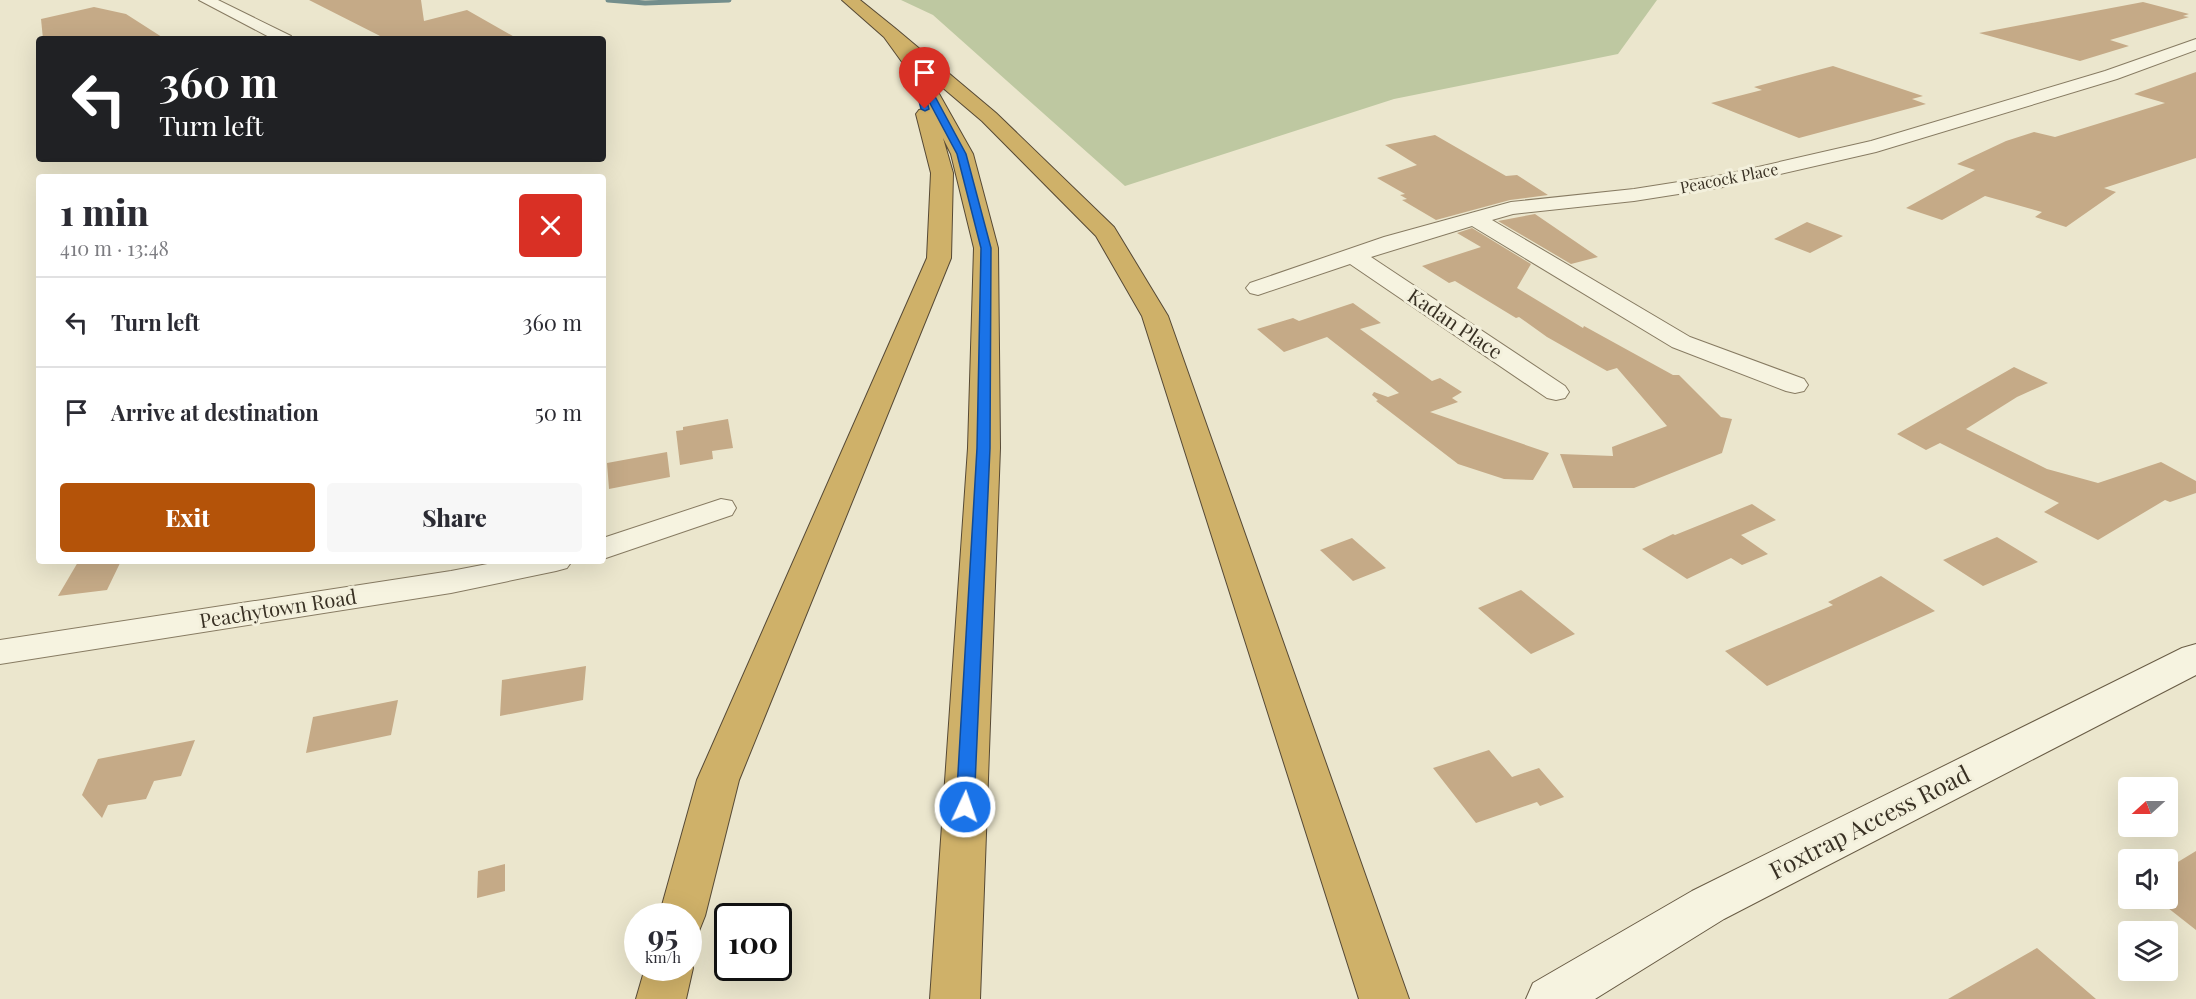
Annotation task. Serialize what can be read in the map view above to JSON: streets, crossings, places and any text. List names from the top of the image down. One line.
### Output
{"streets":{"main road":["Foxtrap Access Road"],"street":["Peacock Place","Kadan Place","Peachytown Road"]},"crossings":[["Peacock Place","Kadan Place"]],"north":"left","page":{"turn":["360 m","Turn left"],"heading":["1 min","410 m · 13:48"],"list":[{"name":"Turn left","value":"360 m"},{"name":"Arrive at destination","value":"50 m"}],"buttons":["Exit","Share"],"speed":"95 km/h","limit":"100"}}
